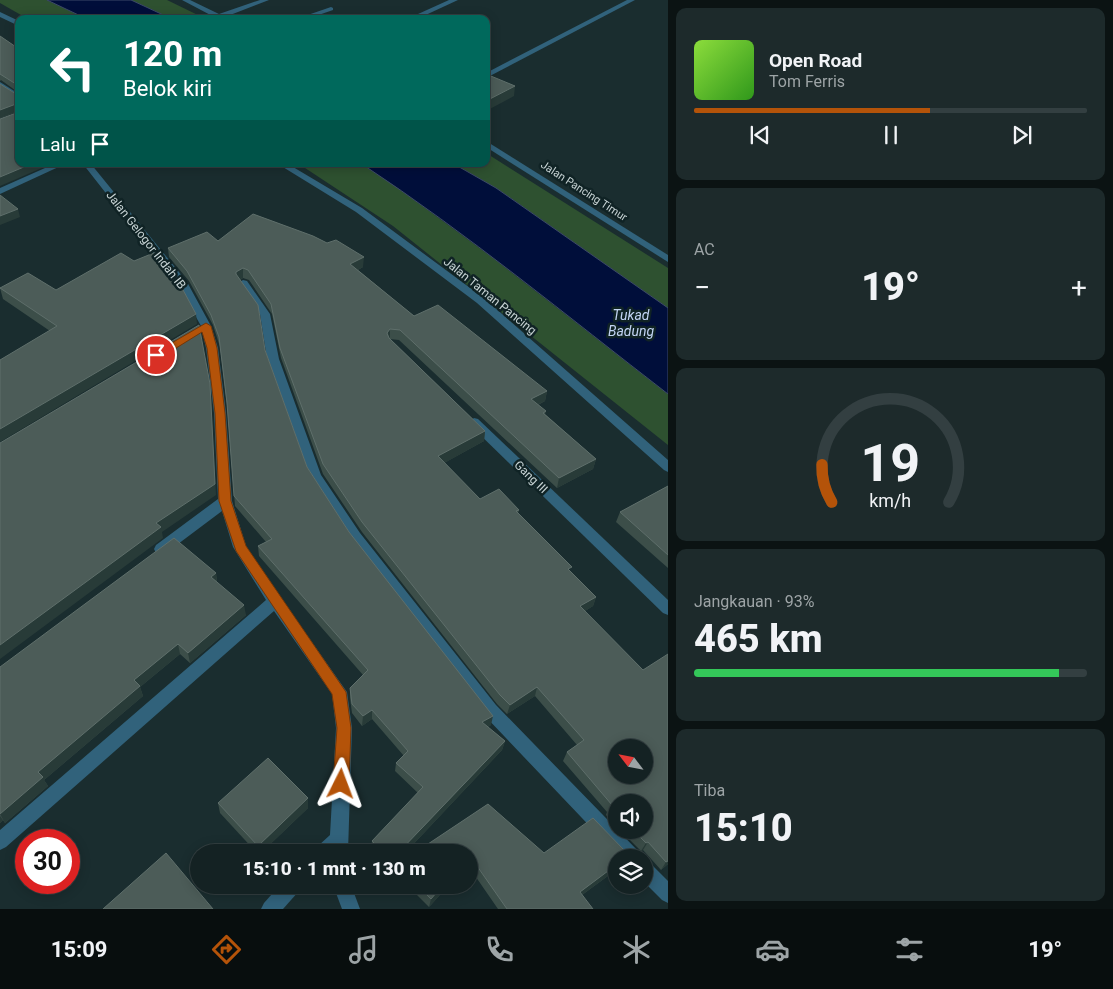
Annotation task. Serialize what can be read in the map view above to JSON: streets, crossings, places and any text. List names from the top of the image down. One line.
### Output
{"streets":{"street":["Jalan Pancing Timur","Jalan Gelogor Indah IB","Jalan Taman Pancing","Gang III"]},"water":["Tukad Badung"],"north":"top left","page":{"turn":["120 m","Belok kiri"],"song":["Open Road","Tom Ferris"],"then":"Lalu","tile":["AC",["Jangkauan · 93%","465 km"],["Tiba","15:10"]],"heat":["−","19°","+"],"limit":"30","trip":"15:10 · 1 mnt · 130 m","tabs":["15:09","19°"],"gauge":["19","km/h"]}}
